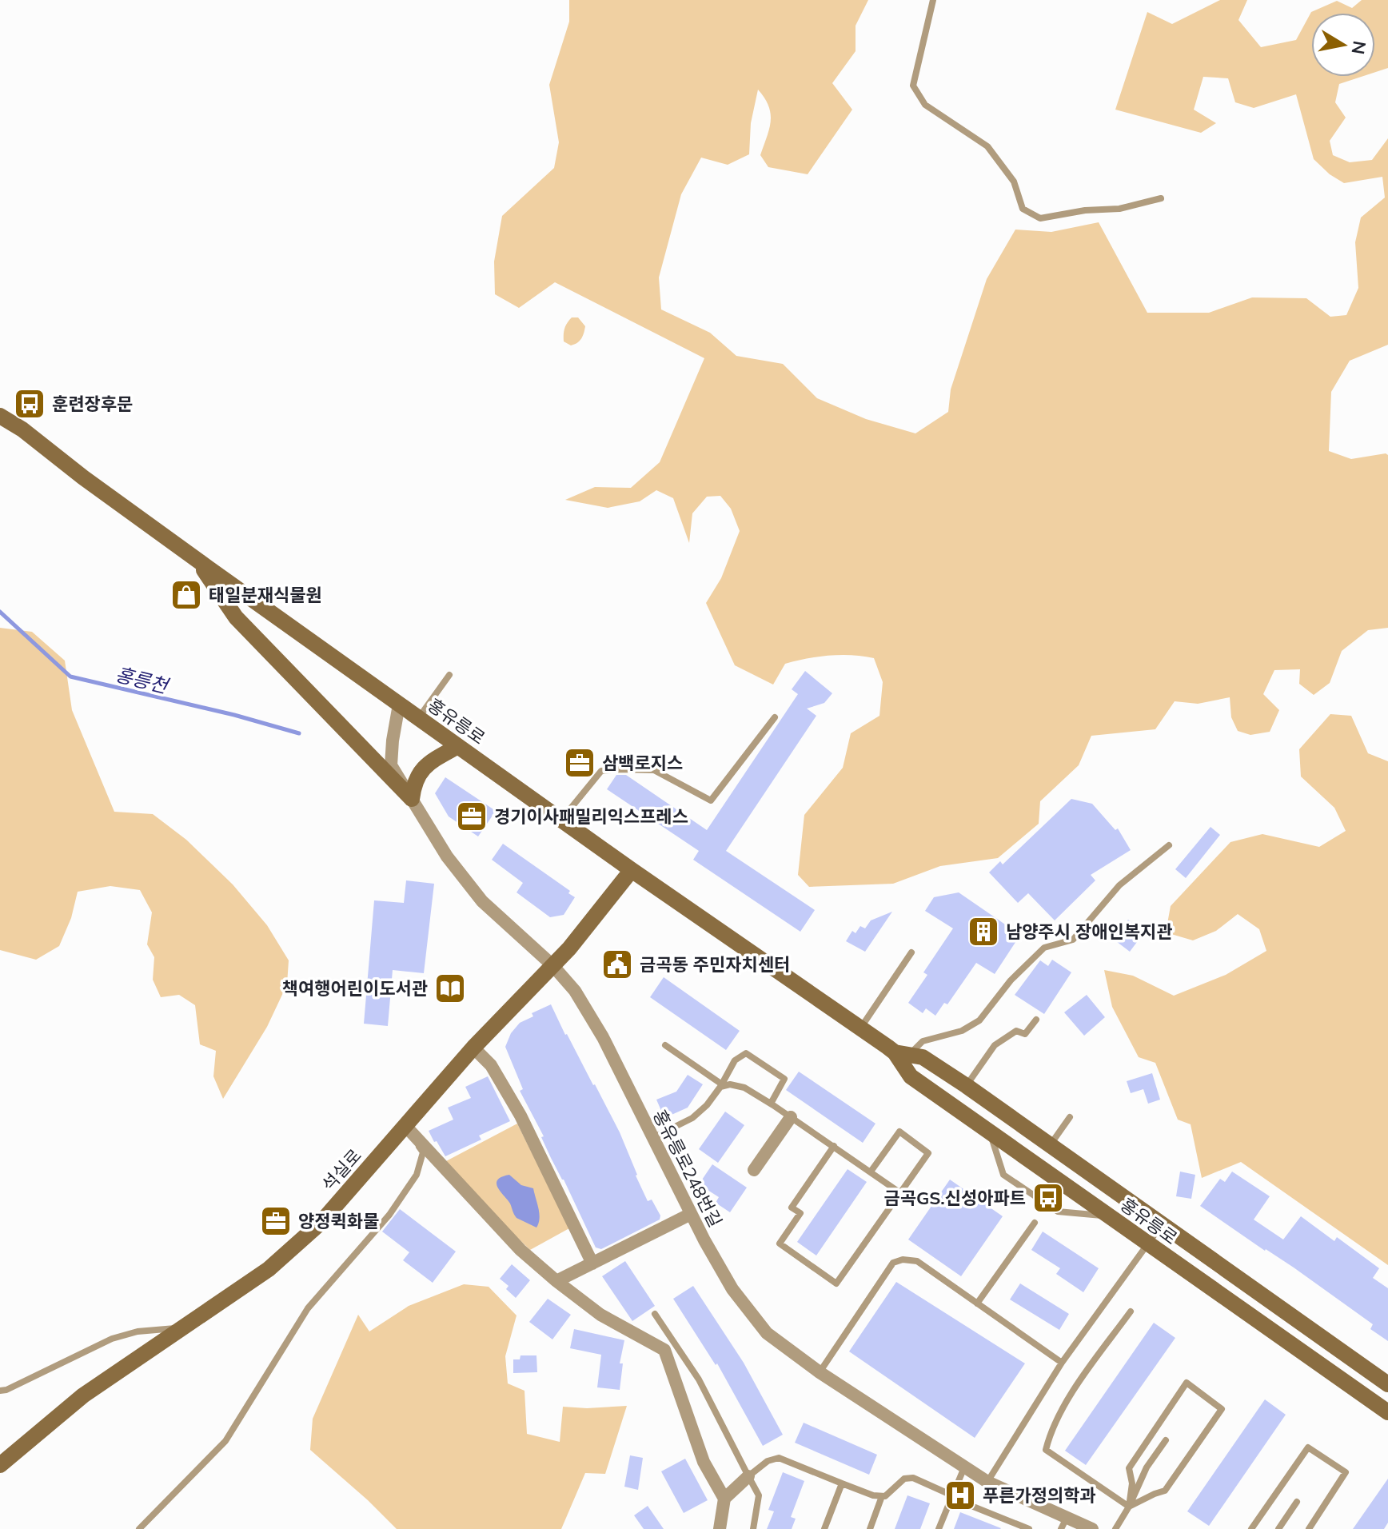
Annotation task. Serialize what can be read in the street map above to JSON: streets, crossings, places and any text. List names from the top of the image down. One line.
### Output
{"streets":{"street":["홍유릉로","홍유릉로248번길","석실로"]},"crossings":[["홍유릉로","홍유릉로248번길"],["홍유릉로","석실로"],["홍유릉로248번길","석실로"]],"water":["홍릉천"],"places":{"bus stop":["훈련장후문","금곡GS.신성아파트"],"shop":["태일분재식물원"],"office":["삼백로지스","경기이사패밀리익스프레스","양정퀵화물"],"building":["남양주시 장애인복지관"],"public building":["금곡동 주민자치센터"],"library":["책여행어린이도서관"],"hospital":["푸른가정의학과"]},"north":"right"}
